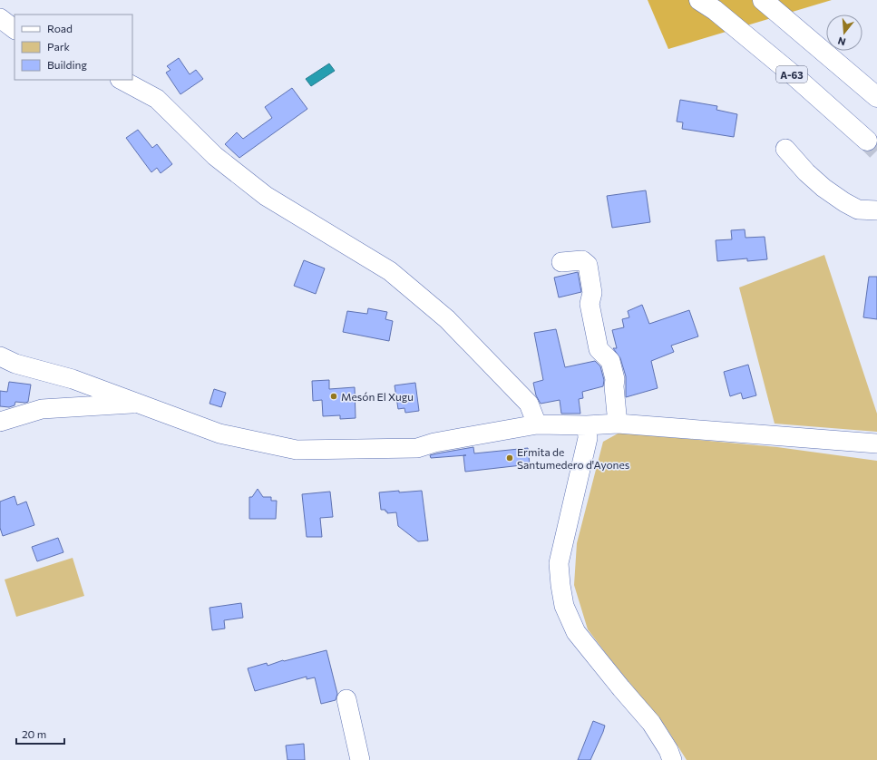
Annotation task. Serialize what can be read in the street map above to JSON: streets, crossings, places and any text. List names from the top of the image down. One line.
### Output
{"streets":{"highway":["A-63"]},"places":["Mesón El Xugu","Ermita de Santumedero d'Ayones"],"legend":["Road","Park","Building"],"scale_bar":"20 m","north":"bottom"}
